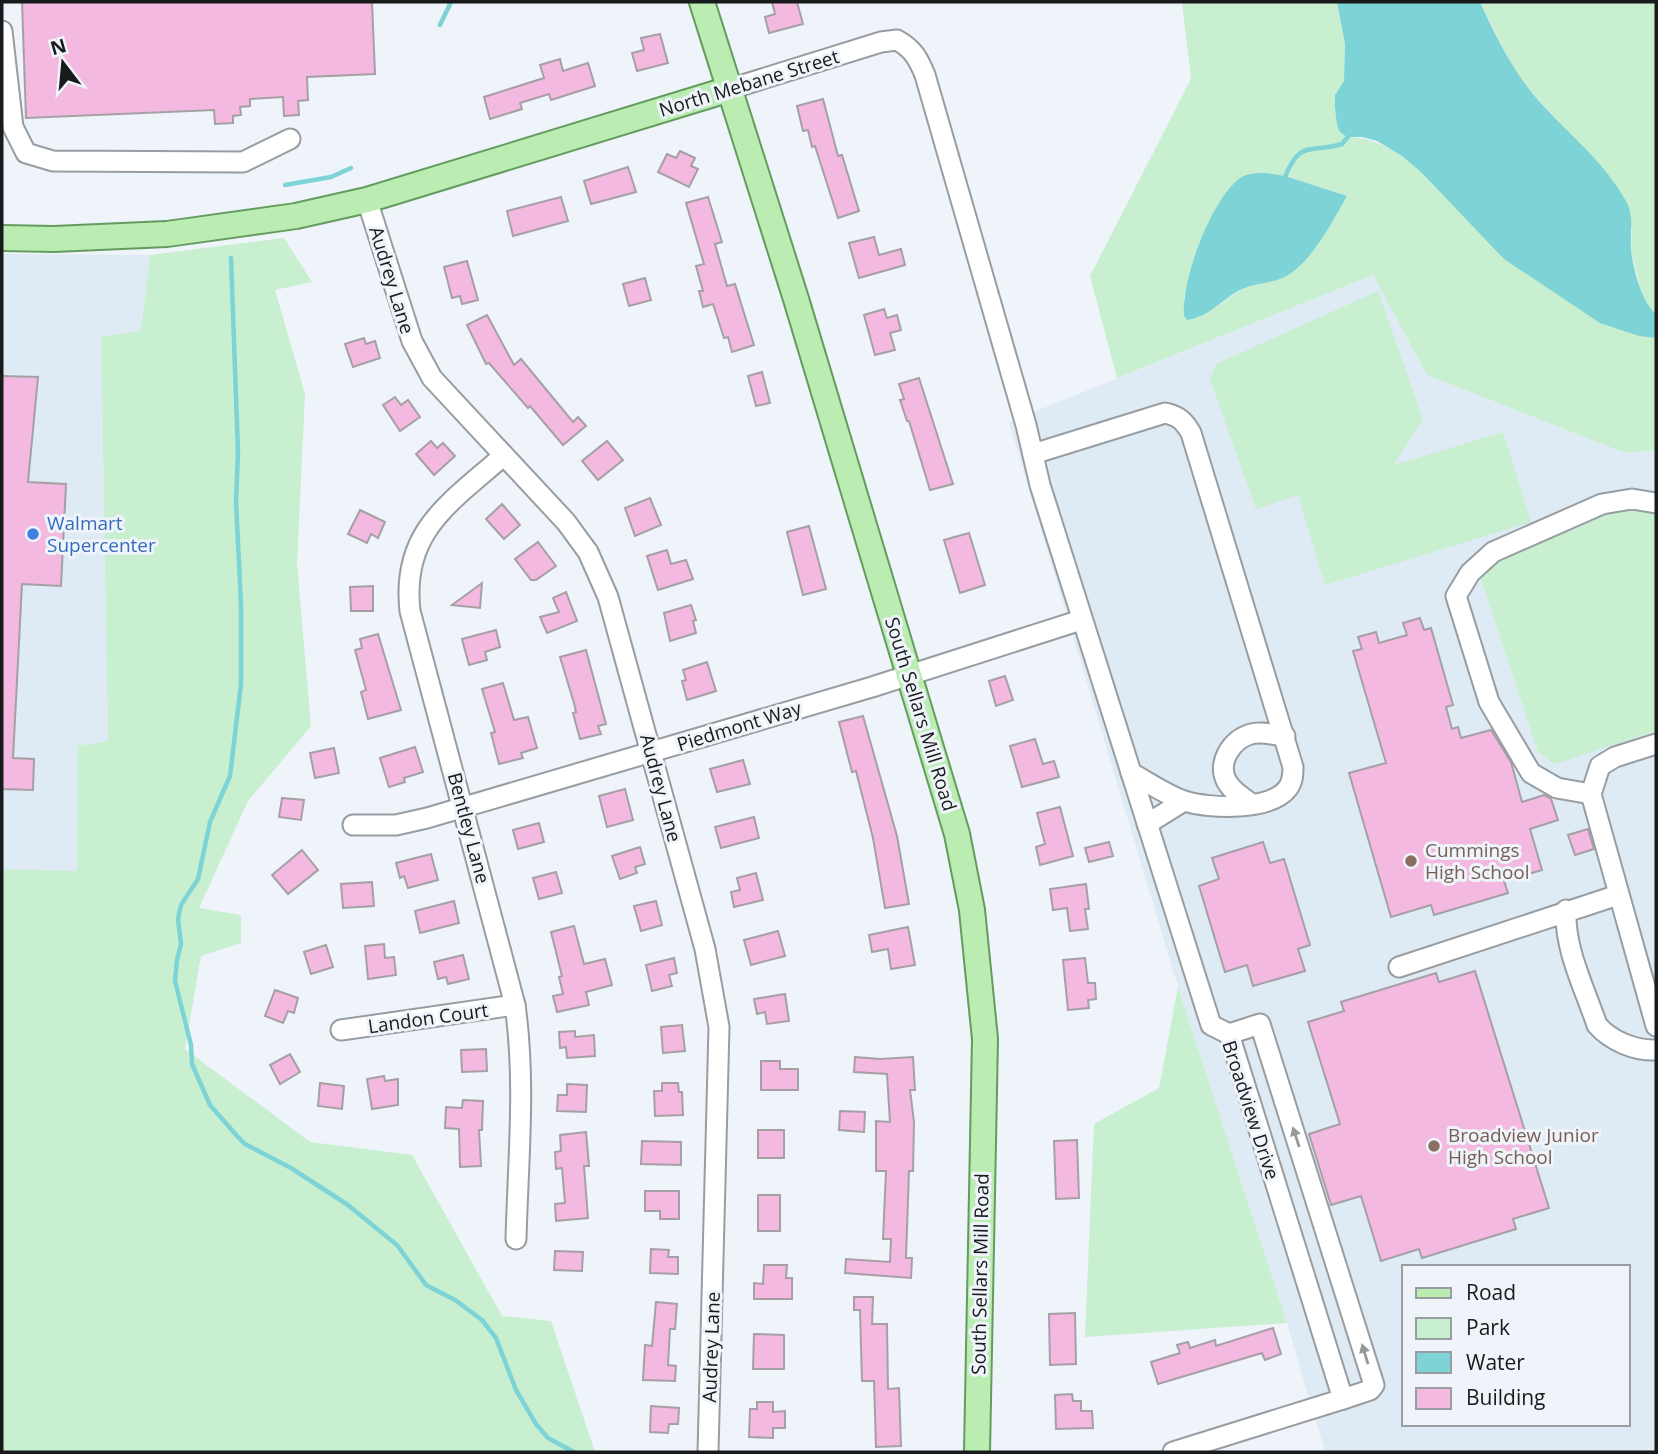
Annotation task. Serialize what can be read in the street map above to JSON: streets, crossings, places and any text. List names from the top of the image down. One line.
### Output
{"streets":{"main road":["North Mebane Street","South Sellars Mill Road"],"street":["Audrey Lane","Piedmont Way","Bentley Lane","Landon Court","Broadview Drive"]},"crossings":[["North Mebane Street","Audrey Lane"],["North Mebane Street","South Sellars Mill Road"],["North Mebane Street","Piedmont Way"],["North Mebane Street","Broadview Drive"],["Audrey Lane","Piedmont Way"],["Audrey Lane","Bentley Lane"],["South Sellars Mill Road","Piedmont Way"],["Piedmont Way","Bentley Lane"],["Piedmont Way","Broadview Drive"],["Bentley Lane","Landon Court"]],"places":["Walmart Supercenter","Cummings High School","Broadview Junior High School"],"legend":["Road","Park","Water","Building"],"north":"top"}
